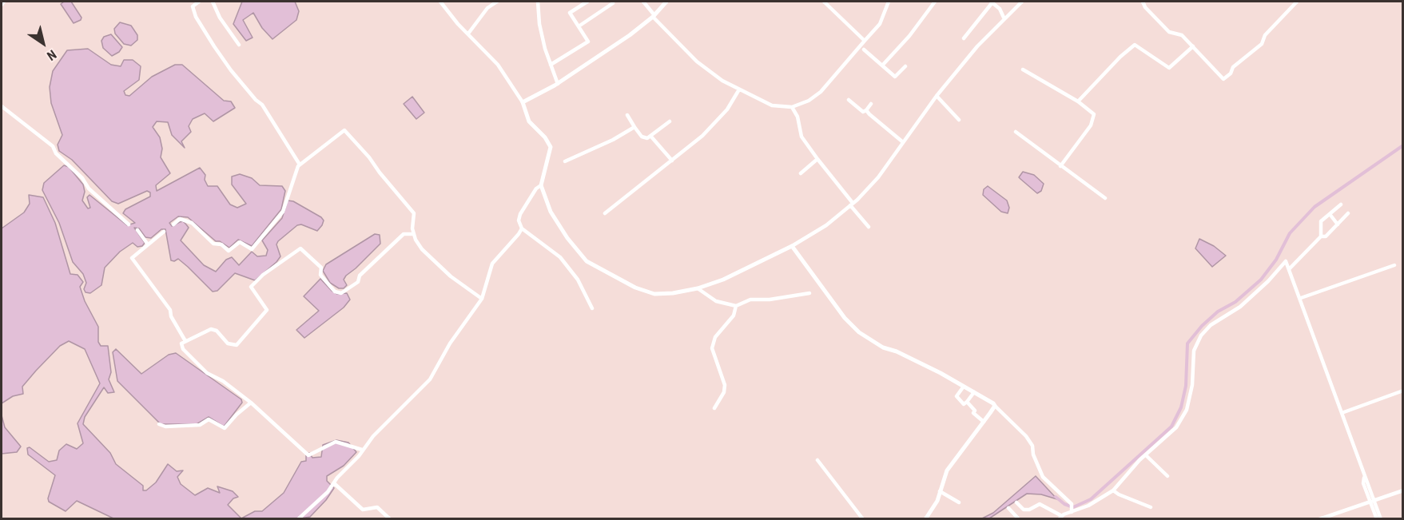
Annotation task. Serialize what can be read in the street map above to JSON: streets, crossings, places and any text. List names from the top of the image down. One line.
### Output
{"north":"bottom right"}
